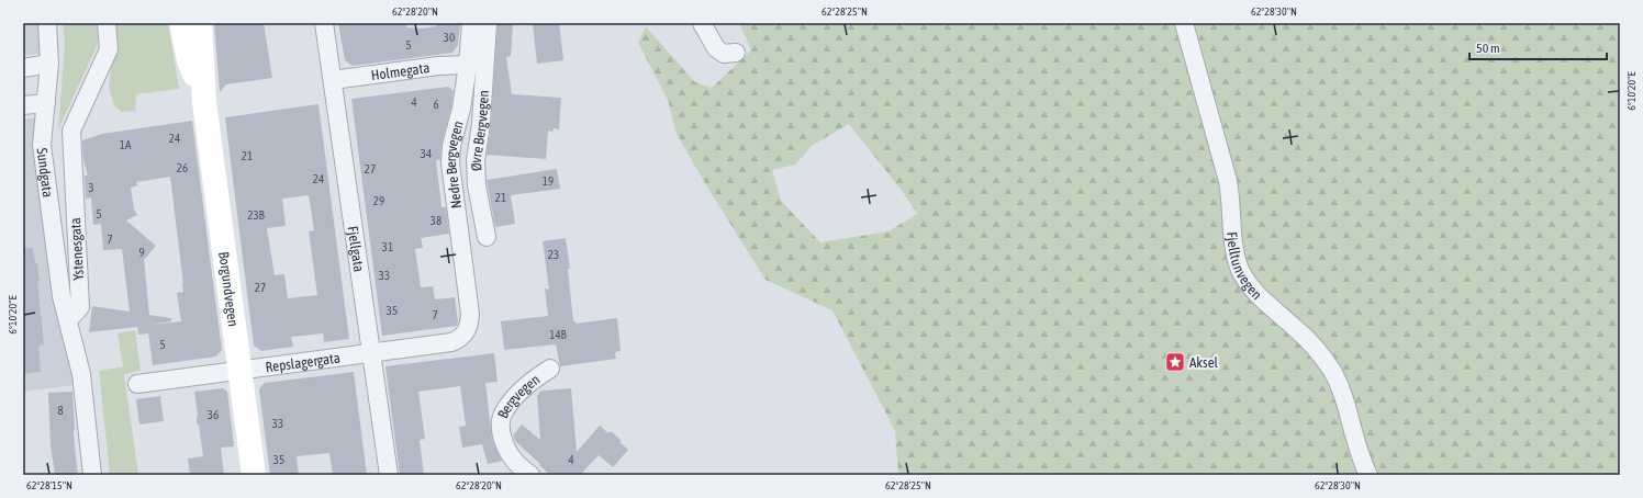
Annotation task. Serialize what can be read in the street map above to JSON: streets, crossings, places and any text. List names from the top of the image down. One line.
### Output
{"streets":{"main road":["Borgundvegen"],"street":["Holmegata","Øvre Bergvegen","Nedre Bergvegen","Sundgata","Ystenesgata","Fjellgata","Fjelltunvegen","Repslagergata","Bergvegen"]},"crossings":[["Holmegata","Nedre Bergvegen"],["Holmegata","Fjellgata"],["Nedre Bergvegen","Repslagergata"],["Sundgata","Ystenesgata"],["Fjellgata","Repslagergata"],["Borgundvegen","Repslagergata"]],"places":{"place":["Aksel"]},"house_numbers":["30","5","4","6","24","1A","34","21","26","27","24","19","3","21","29","5","23B","38","7","31","9","23","33","27","35","7","14B","5","8","36","33","35","4"],"scale_bar":"50 m","coordinates":["62°28'20\"N","62°28'25\"N","62°28'30\"N","6°10'20\"E","62°28'15\"N"]}
